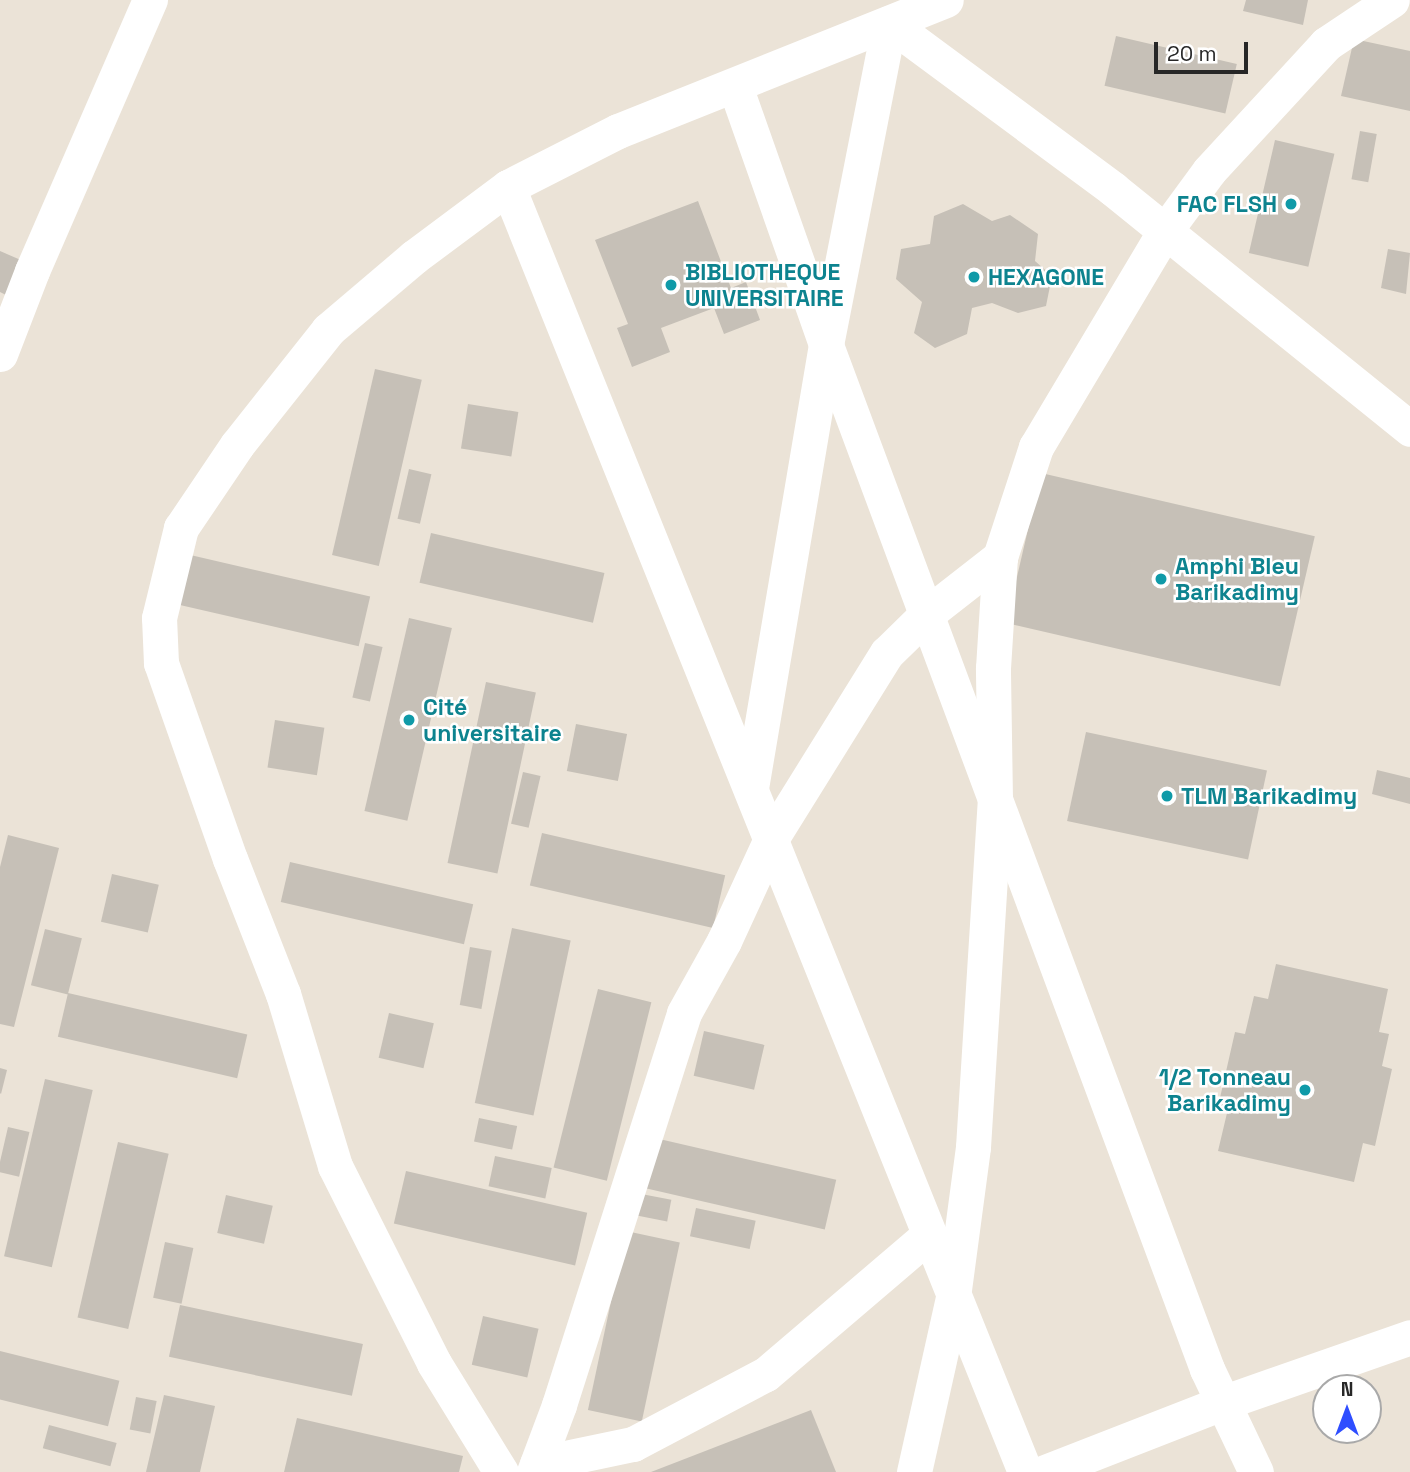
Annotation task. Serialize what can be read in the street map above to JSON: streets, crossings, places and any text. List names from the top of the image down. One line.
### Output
{"places":["FAC FLSH","HEXAGONE","BIBLIOTHEQUE UNIVERSITAIRE","Amphi Bleu Barikadimy","Cité universitaire","TLM Barikadimy","1/2 Tonneau Barikadimy"],"scale_bar":"20 m","north":"top"}
